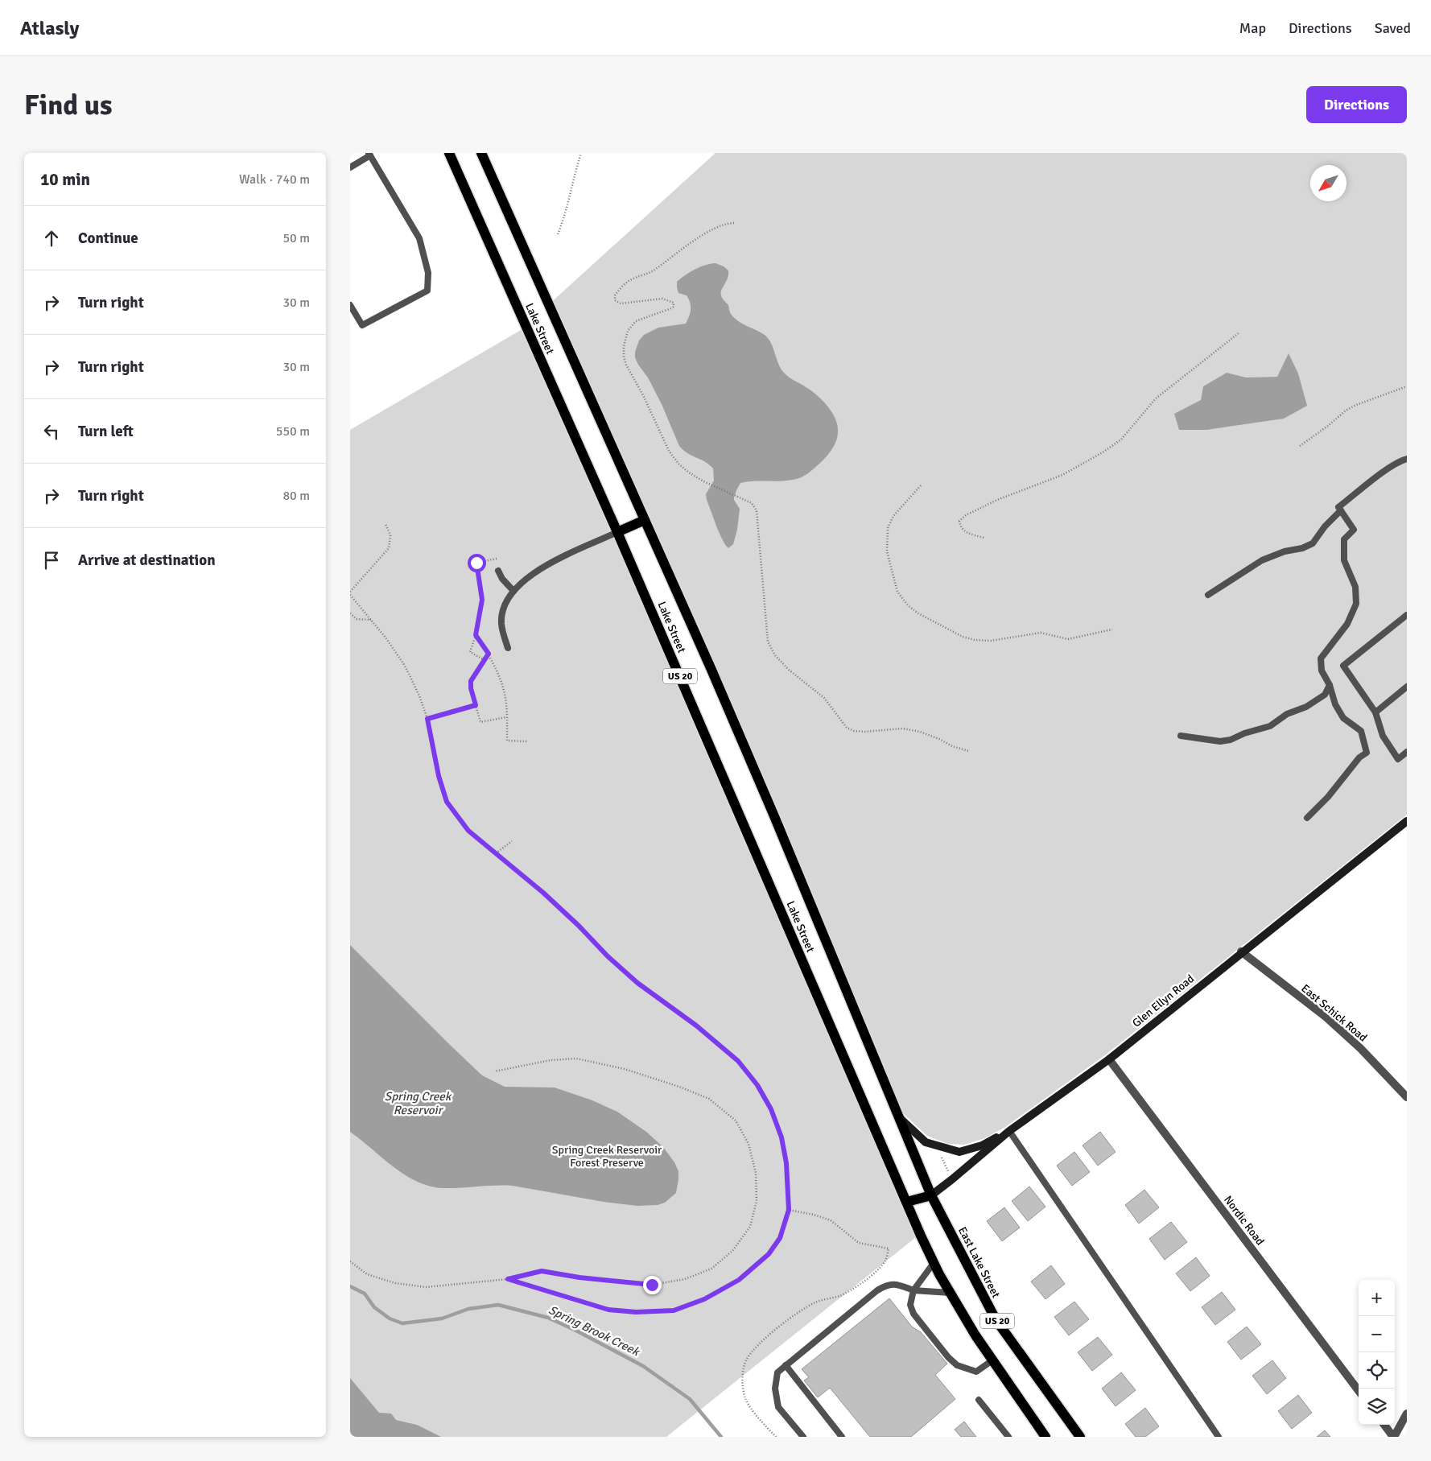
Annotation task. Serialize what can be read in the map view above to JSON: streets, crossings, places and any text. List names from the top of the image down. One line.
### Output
{"streets":{"main road":["Lake Street","US 20","East Lake Street"],"street":["Glen Ellyn Road","East Schick Road","Nordic Road"]},"crossings":[["Lake Street","US 20"],["Lake Street","Glen Ellyn Road"],["Lake Street","East Lake Street"],["Glen Ellyn Road","East Schick Road"],["Glen Ellyn Road","Nordic Road"],["Glen Ellyn Road","East Lake Street"]],"water":["Spring Creek Reservoir","Spring Brook Creek"],"parks":["Spring Creek Reservoir Forest Preserve"],"north":"bottom left","page":{"header":"Atlasly","nav":["Map","Directions","Saved"],"buttons":"Directions","title":"Find us","heading":["10 min","Walk · 740 m"],"list":[["Continue","50 m"],["Turn right","30 m"],["Turn right","30 m"],["Turn left","550 m"],["Turn right","80 m"],"Arrive at destination"],"map_buttons":["+","−"]}}
